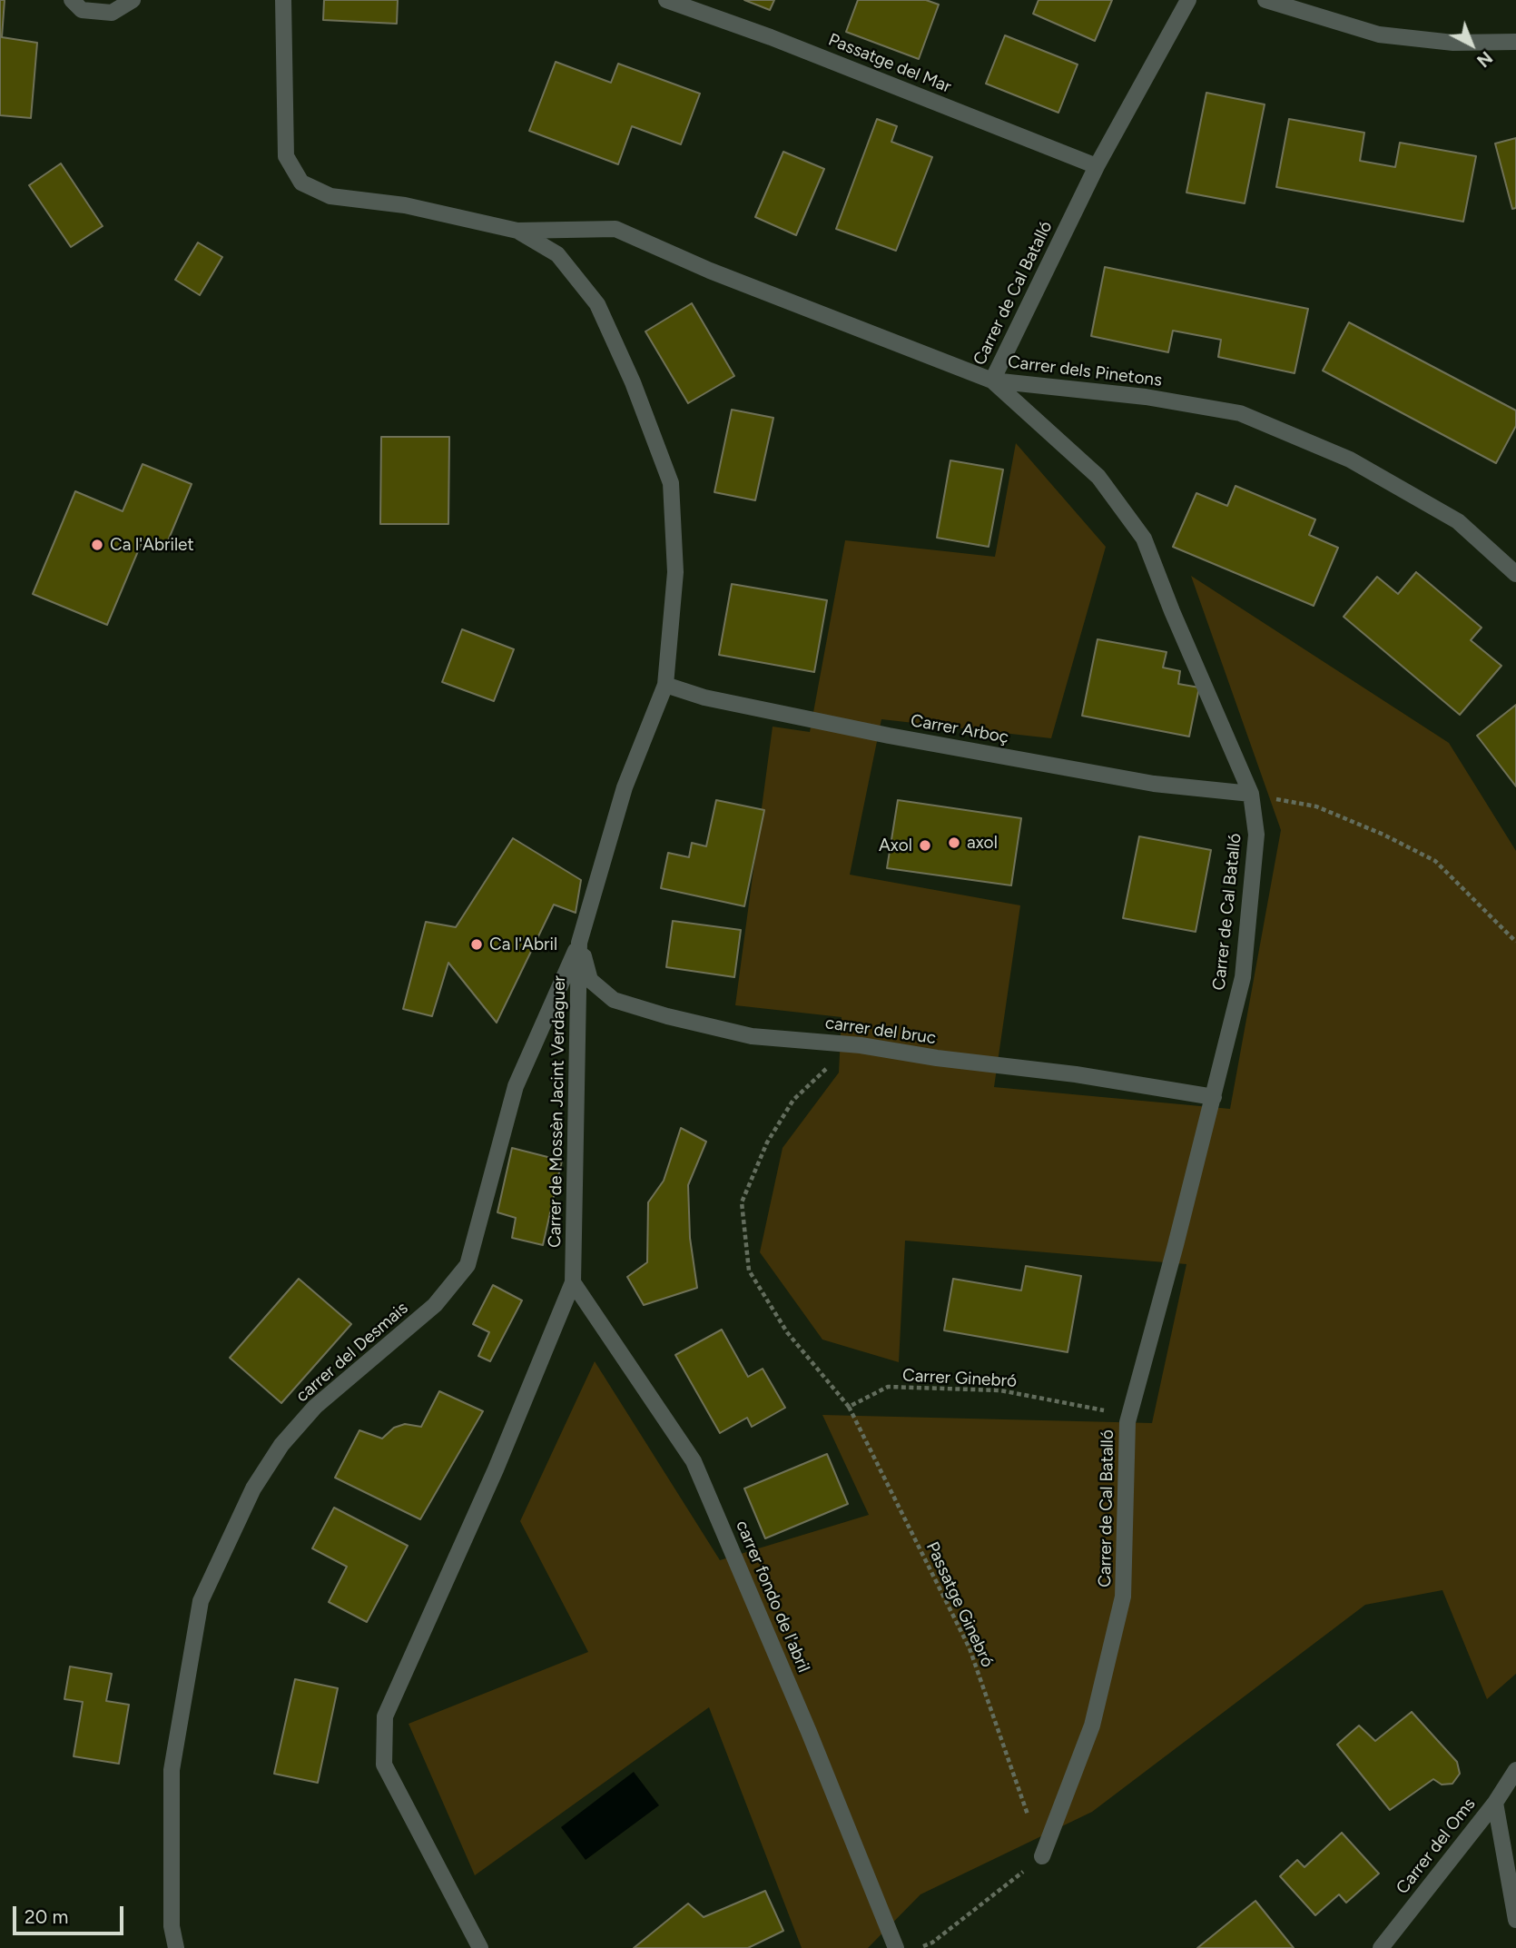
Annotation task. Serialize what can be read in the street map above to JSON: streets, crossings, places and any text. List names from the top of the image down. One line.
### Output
{"streets":{"street":["Passatge del Mar","Carrer de Cal Batalló","Carrer dels Pinetons","Carrer Arboç","carrer del bruc","Carrer de Mossèn Jacint Verdaguer","carrer del Desmais","carrer fondo de l'abril","Carrer del Oms"],"path":["Carrer Ginebró","Passatge Ginebró"]},"crossings":[["Passatge del Mar","Carrer de Cal Batalló"],["Carrer de Cal Batalló","Carrer dels Pinetons"],["Carrer de Cal Batalló","Carrer Arboç"],["Carrer de Cal Batalló","carrer del bruc"],["Carrer de Cal Batalló","Carrer Ginebró"],["Carrer de Cal Batalló","Passatge Ginebró"],["Carrer dels Pinetons","Carrer de Mossèn Jacint Verdaguer"],["Carrer Arboç","Carrer de Mossèn Jacint Verdaguer"],["carrer del bruc","Carrer de Mossèn Jacint Verdaguer"],["carrer del bruc","carrer del Desmais"],["Carrer de Mossèn Jacint Verdaguer","carrer del Desmais"],["Carrer de Mossèn Jacint Verdaguer","carrer fondo de l'abril"],["Carrer Ginebró","Passatge Ginebró"]],"places":["Ca l'Abrilet","axol","Axol","Ca l'Abril"],"scale_bar":"20 m","north":"bottom right"}
